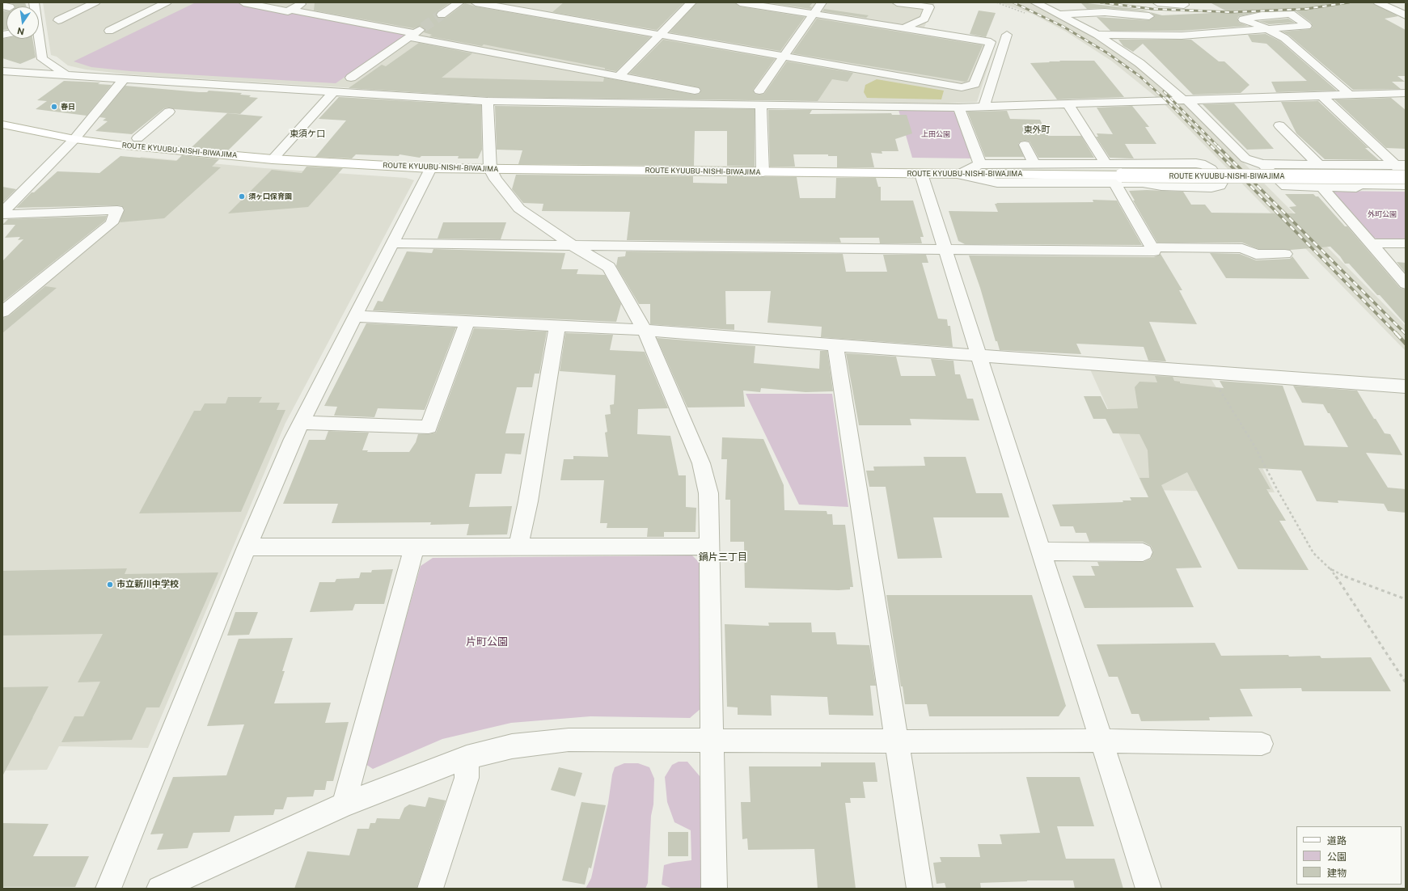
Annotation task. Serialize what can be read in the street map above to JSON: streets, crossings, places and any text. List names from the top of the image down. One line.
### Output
{"streets":{"main road":["ROUTE KYUUBU-NISHI-BIWAJIMA"]},"districts":["東外町","東須ケ口","鍋片三丁目"],"parks":["上田公園","外町公園","片町公園"],"places":["春日","須ヶ口保育園","市立新川中学校"],"legend":["道路","公園","建物"],"north":"bottom"}
